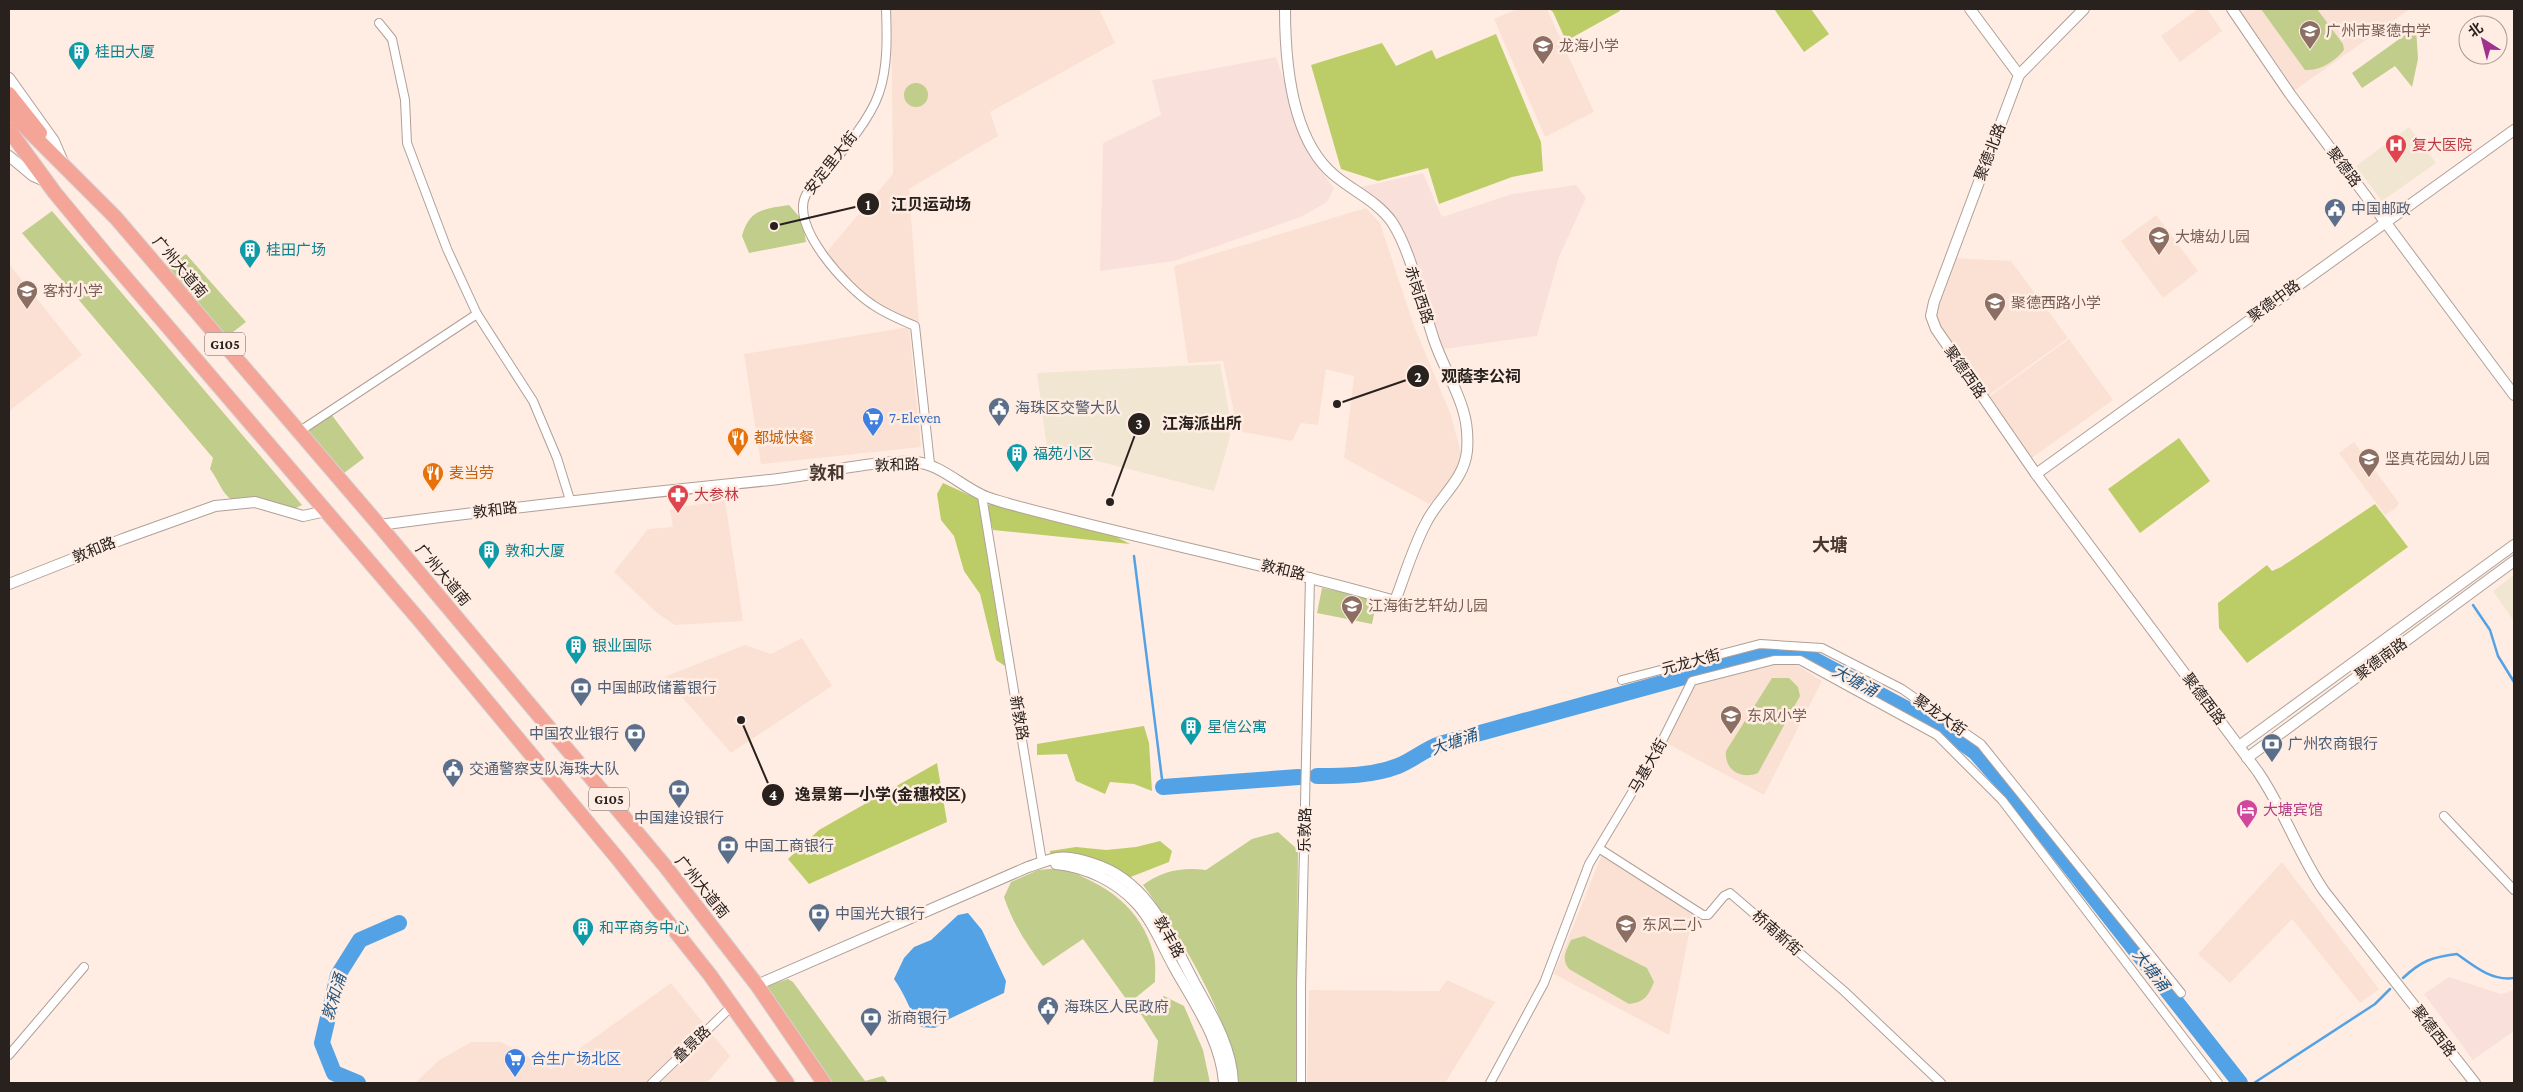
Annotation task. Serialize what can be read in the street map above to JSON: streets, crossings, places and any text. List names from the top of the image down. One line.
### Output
{"streets":{"highway":["广州大道南","G105"],"street":["聚德北路","安定里大街","聚德路","赤岗西路","聚德中路","聚德西路","敦和路","聚德南路","元龙大街","聚龙大街","新敦路","马基大街","乐敦路","桥南新街","敦丰路","叠景路"]},"crossings":[["聚德北路","聚德西路"],["安定里大街","敦和路"],["聚德路","聚德中路"],["广州大道南","敦和路"],["广州大道南","敦丰路"],["赤岗西路","敦和路"],["聚德中路","聚德西路"],["G105","敦和路"],["G105","叠景路"],["聚德西路","聚德南路"],["敦和路","新敦路"],["敦和路","乐敦路"],["元龙大街","聚龙大街"],["新敦路","敦丰路"],["马基大街","桥南新街"]],"districts":["敦和","大塘"],"water":["大塘涌","敦和涌"],"places":{"school or university":["广州市聚德中学","龙海小学","大塘幼儿园","客村小学","聚德西路小学","坚真花园幼儿园","江海街艺轩幼儿园","东风小学","东风二小"],"building":["桂田大厦","桂田广场","福苑小区","敦和大厦","银业国际","星信公寓","和平商务中心"],"hospital":["复大医院"],"other":["江贝运动场","观蔭李公祠","江海派出所","逸景第一小学(金穗校区)"],"public building":["中国邮政","海珠区交警大队","交通警察支队海珠大队","海珠区人民政府"],"supermarket":["7-Eleven","合生广场北区"],"restaurant":["都城快餐","麦当劳"],"pharmacy":["大参林"],"bank":["中国邮政储蓄银行","中国农业银行","广州农商银行","中国建设银行","中国工商银行","中国光大银行","浙商银行"],"hotel":["大塘宾馆"]},"north":"top left"}
